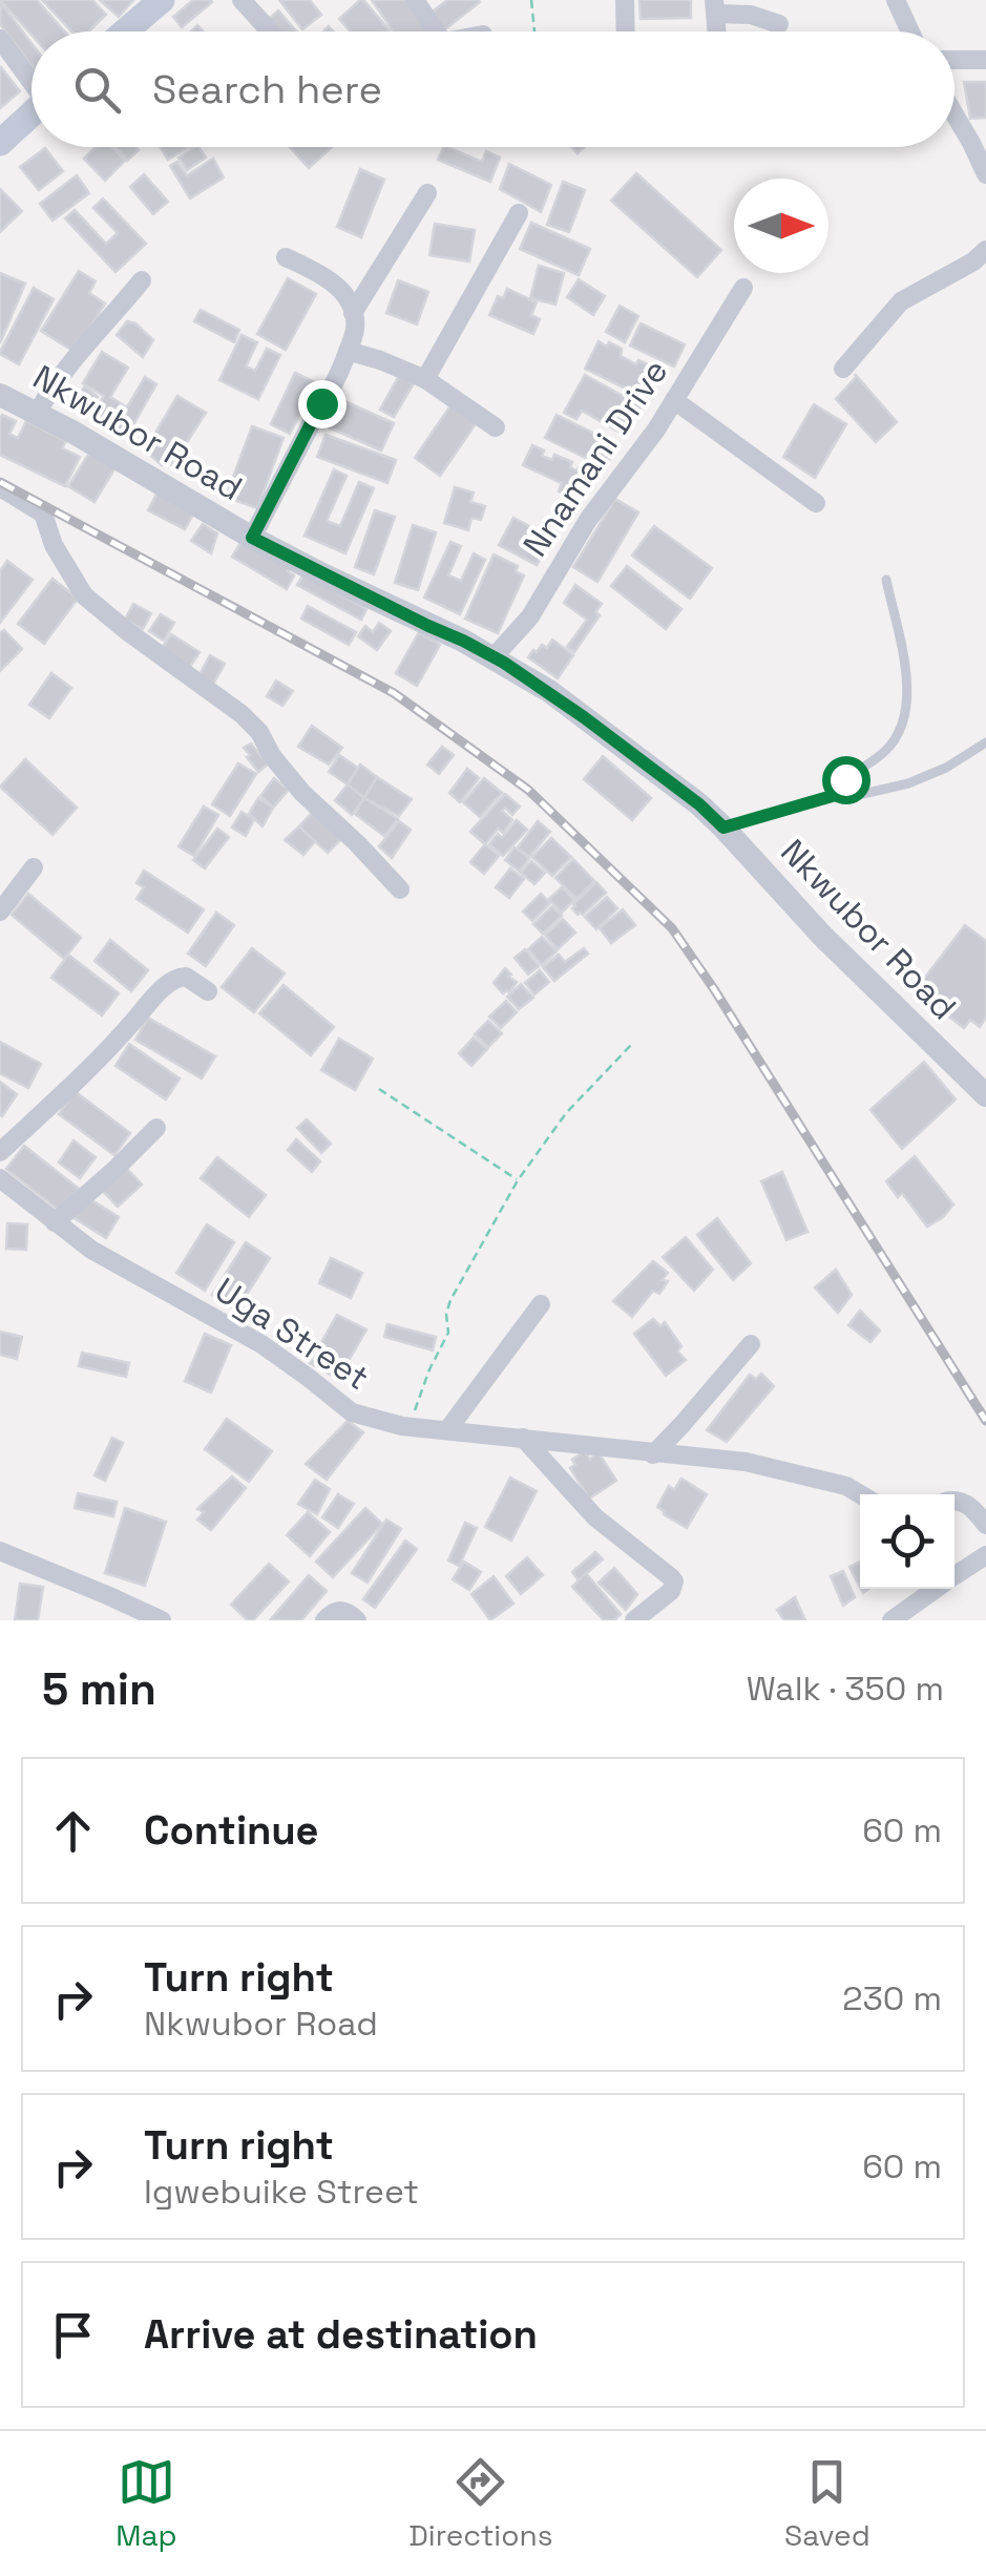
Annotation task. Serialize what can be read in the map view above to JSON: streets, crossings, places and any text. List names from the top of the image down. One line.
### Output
{"streets":{"street":["Nkwubor Road","Nnamani Drive","Uga Street"]},"crossings":[["Nkwubor Road","Nnamani Drive"]],"north":"right","page":{"search":"Search here","heading":["5 min","Walk · 350 m"],"list":[["Continue","60 m"],["Turn right","Nkwubor Road","230 m"],["Turn right","Igwebuike Street","60 m"],"Arrive at destination"],"nav":["Map","Directions","Saved"]}}
